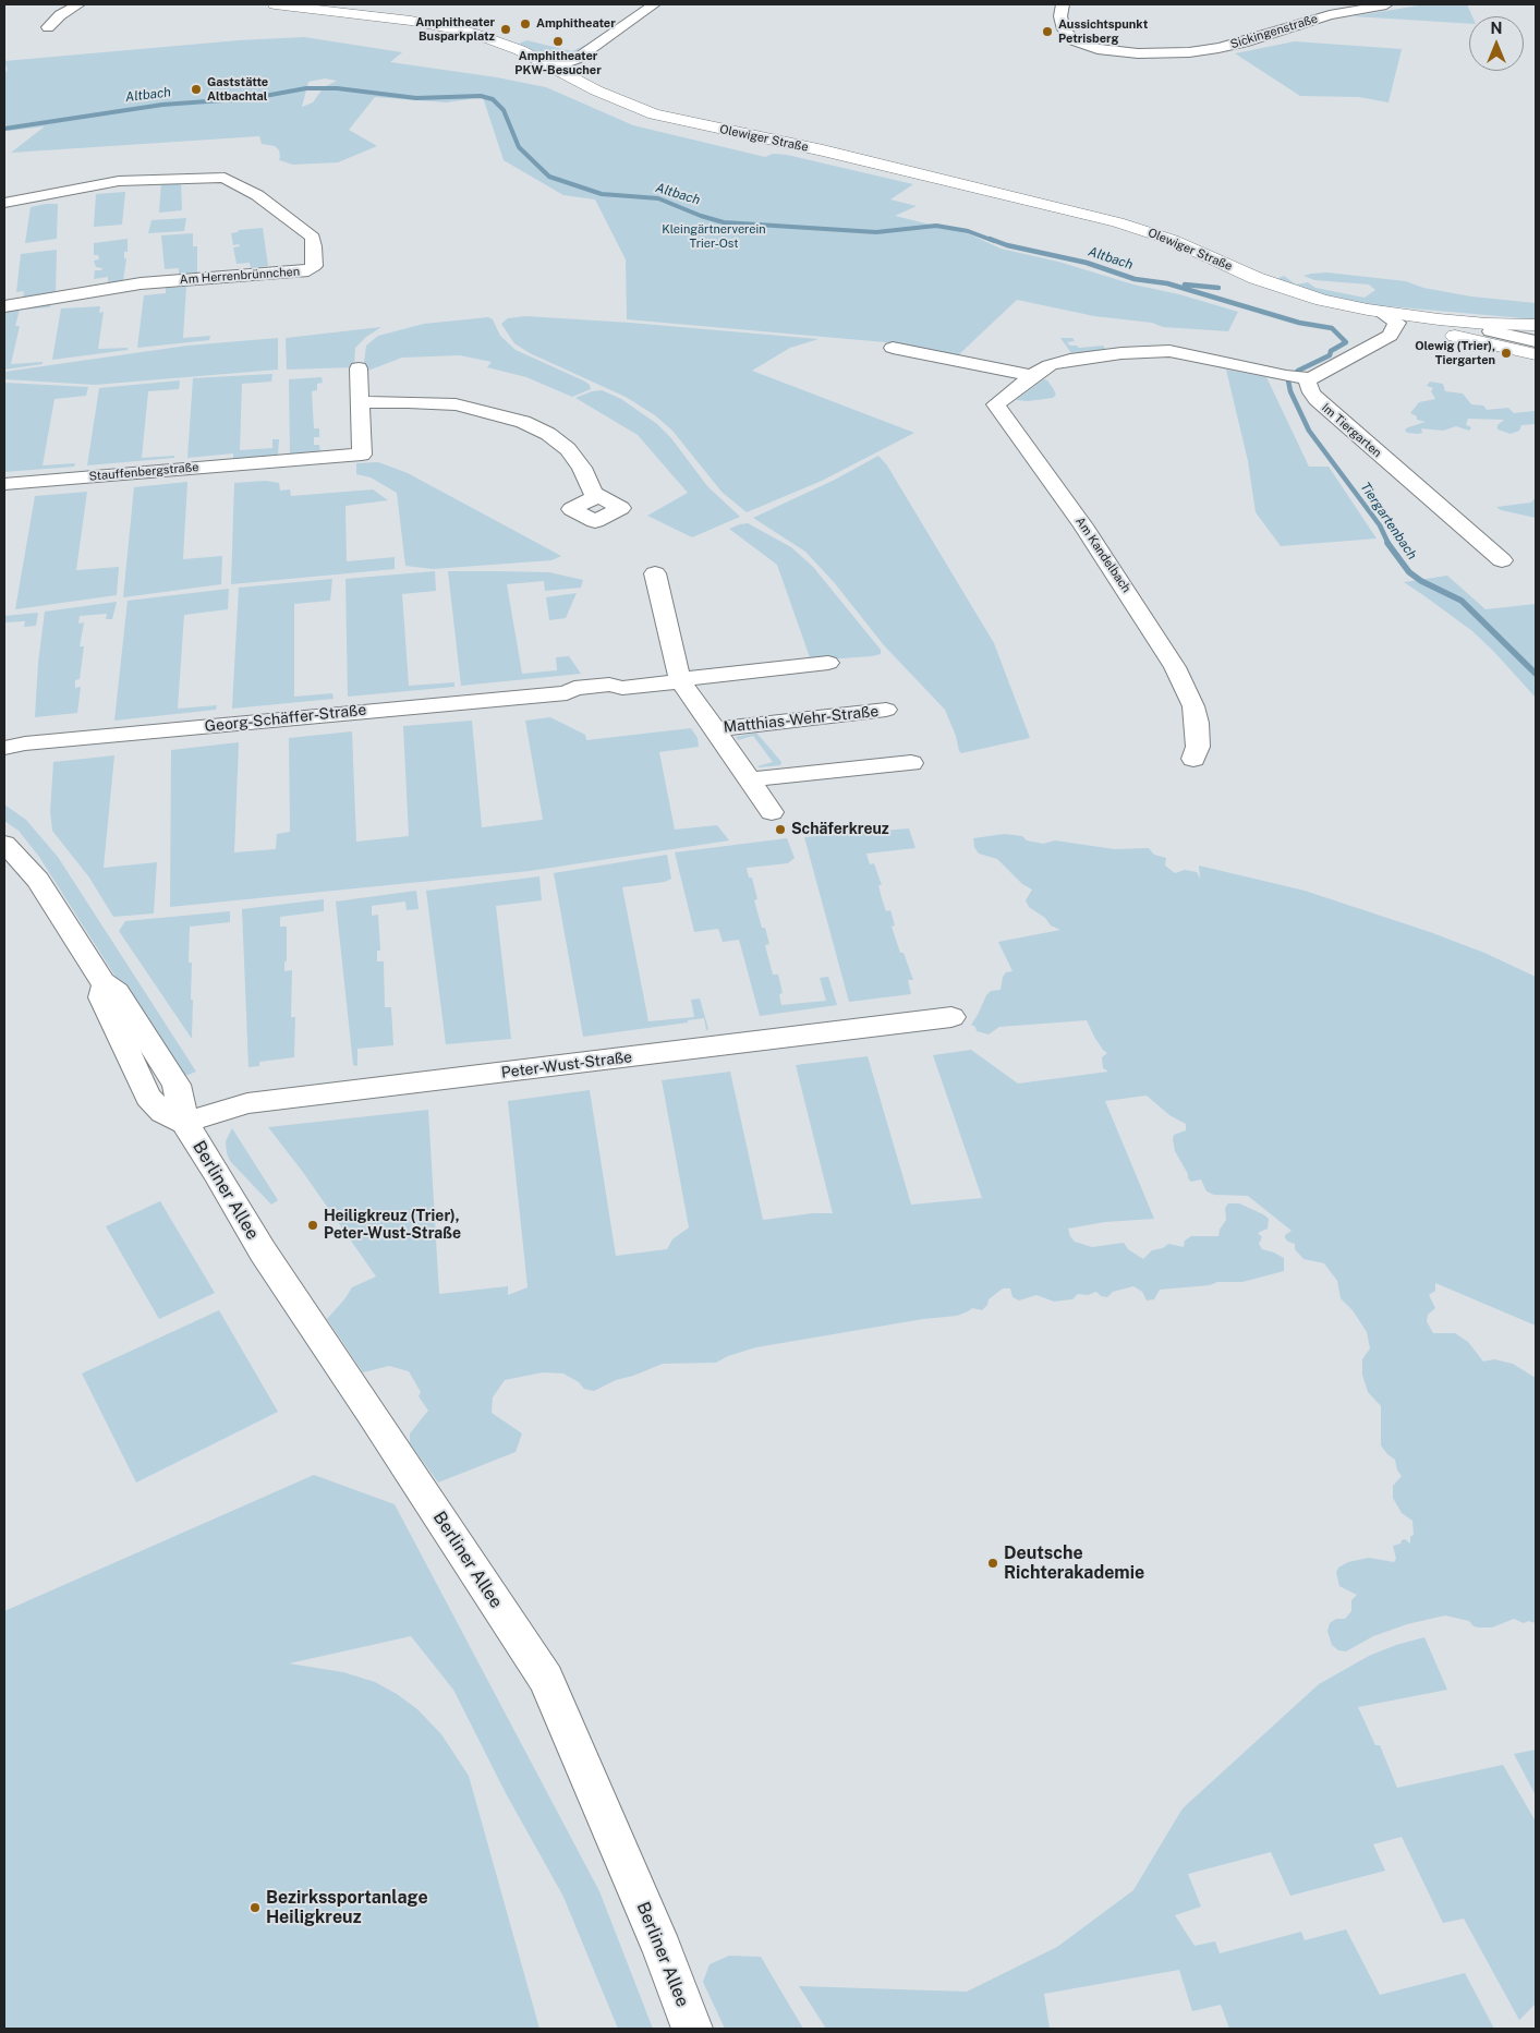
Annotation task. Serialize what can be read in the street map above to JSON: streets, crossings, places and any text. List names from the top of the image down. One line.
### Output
{"streets":{"main road":["Olewiger Straße"],"street":["Sickingenstraße","Am Herrenbrünnchen","Im Tiergarten","Stauffenbergstraße","Am Kandelbach","Georg-Schäffer-Straße","Matthias-Wehr-Straße","Peter-Wust-Straße","Berliner Allee"]},"crossings":[["Im Tiergarten","Am Kandelbach"],["Georg-Schäffer-Straße","Matthias-Wehr-Straße"],["Peter-Wust-Straße","Berliner Allee"]],"water":["Altbach","Tiergartenbach"],"parks":["Kleingärtnerverein Trier-Ost"],"places":["Amphitheater","Amphitheater Busparkplatz","Aussichtspunkt Petrisberg","Amphitheater PKW-Besucher","Gaststätte Altbachtal","Olewig (Trier), Tiergarten","Schäferkreuz","Heiligkreuz (Trier), Peter-Wust-Straße","Deutsche Richterakademie","Bezirkssportanlage Heiligkreuz"],"north":"top"}
